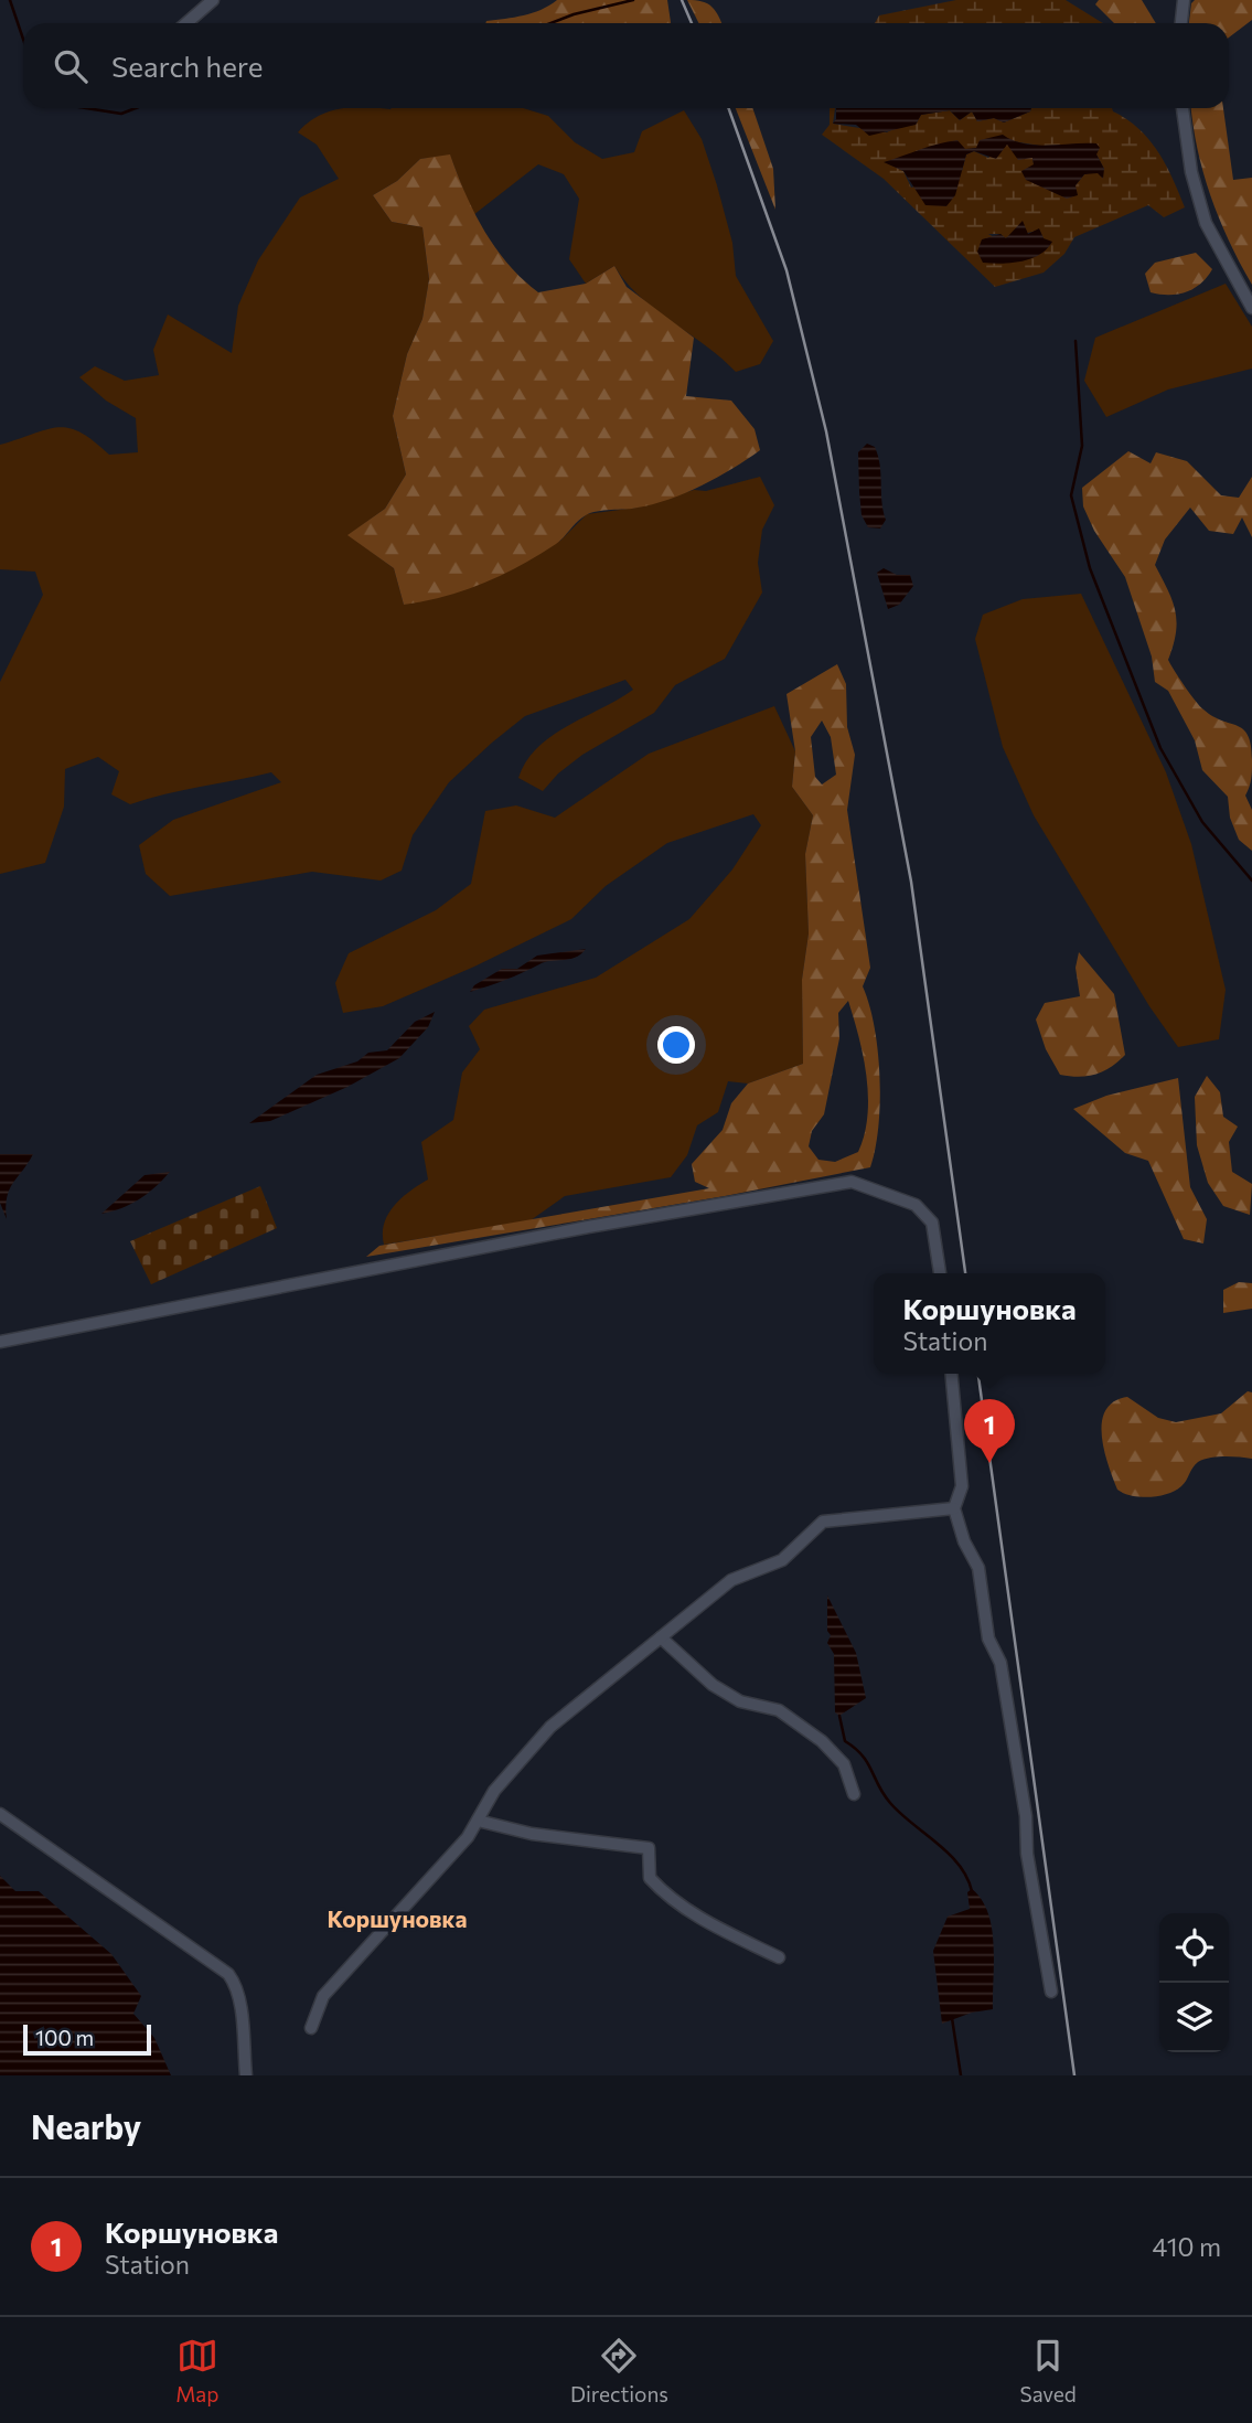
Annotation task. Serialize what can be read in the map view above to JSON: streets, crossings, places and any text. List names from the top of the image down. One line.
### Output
{"districts":["Коршуновка"],"scale_bar":"100 m","page":{"search":"Search here","popup":["Коршуновка","Station"],"pins":"1","scale":"100 m","heading":"Nearby","list":[{"mark":"1","name":"Коршуновка","note":"Station","value":"410 m"}],"nav":["Map","Directions","Saved"]}}
